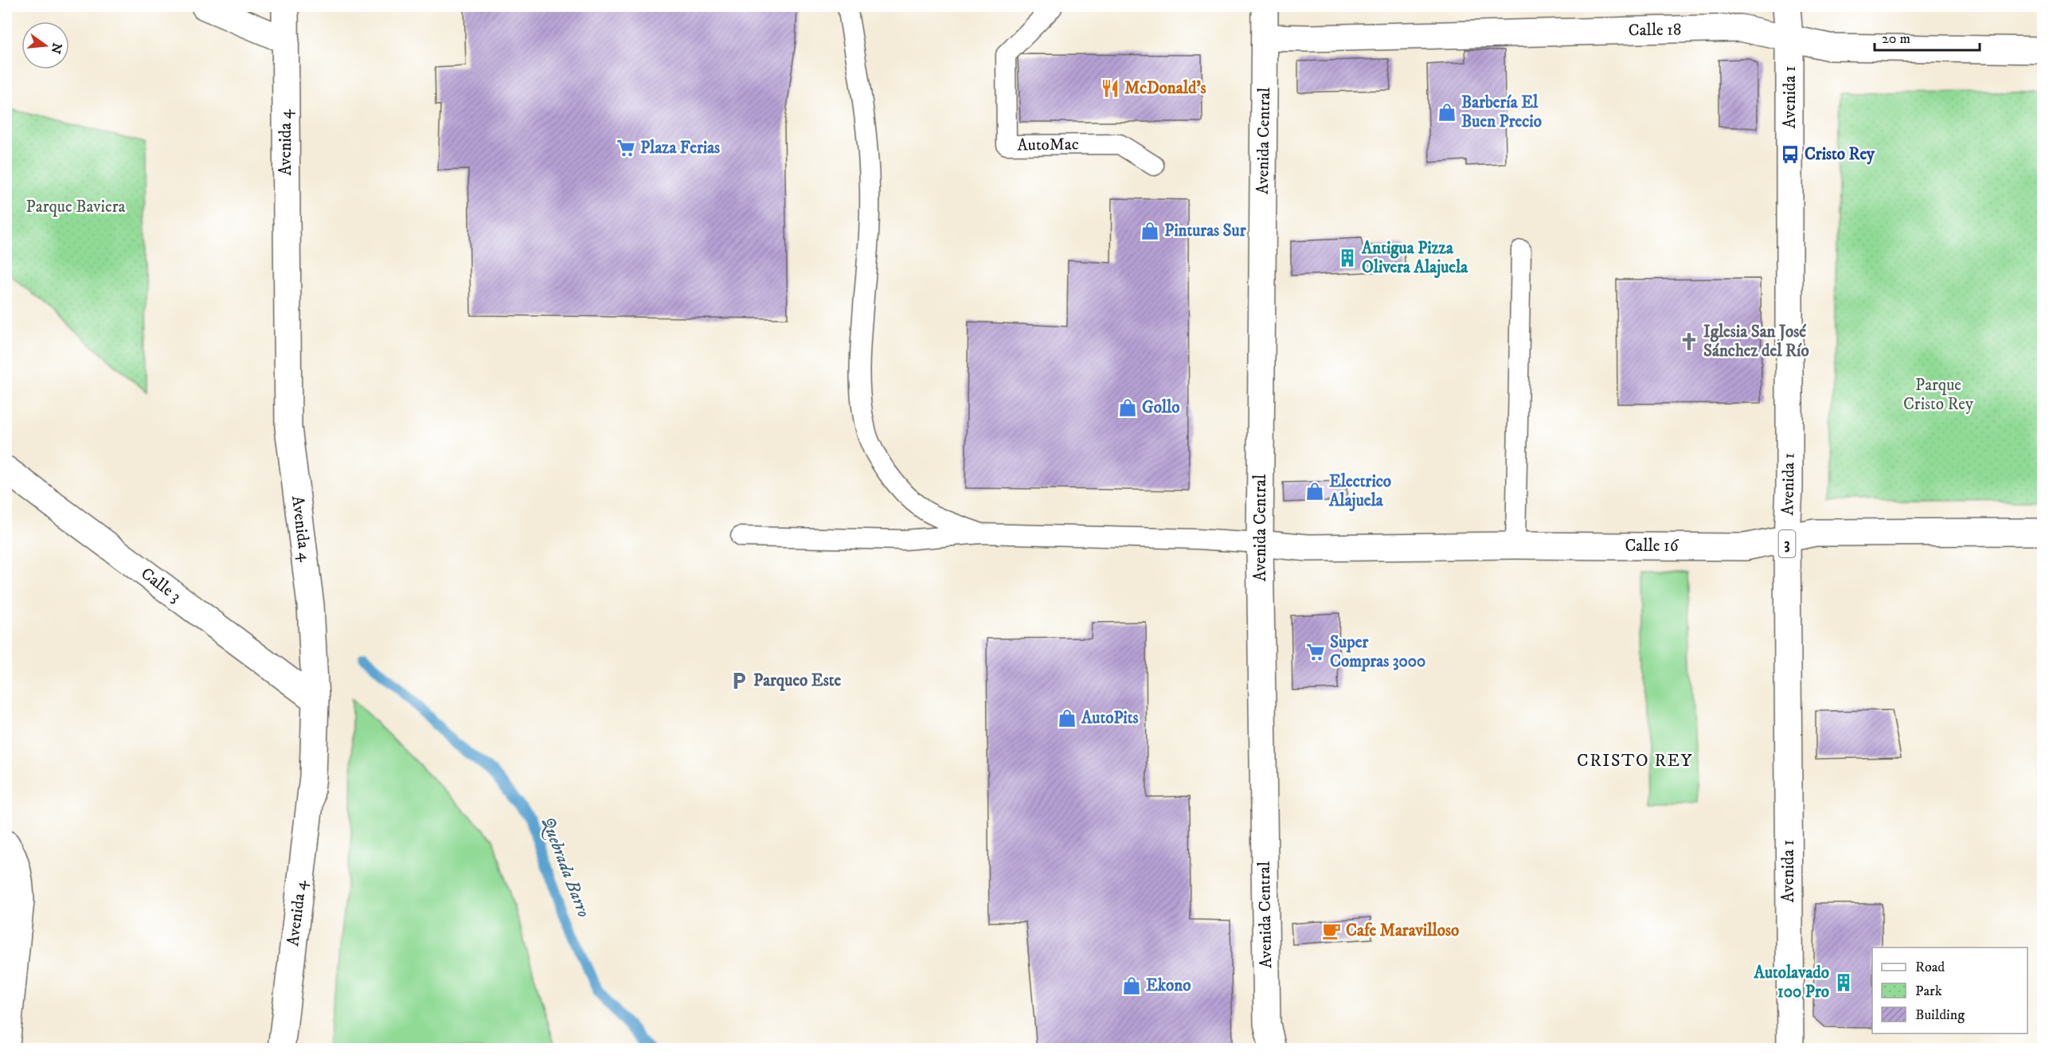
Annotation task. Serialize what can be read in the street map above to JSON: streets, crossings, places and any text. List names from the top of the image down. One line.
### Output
{"streets":{"street":["Calle 18","Avenida 1","Avenida Central","Avenida 4","3","Calle 16","Calle 3"],"lane":["AutoMac"]},"crossings":[["Calle 18","Avenida 1"],["Calle 18","Avenida Central"],["Avenida 1","Calle 16"],["Avenida Central","Calle 16"],["Avenida 4","Calle 3"]],"districts":["CRISTO REY"],"water":["Quebrada Barro"],"parks":["Parque Baviera","Parque Cristo Rey"],"places":{"restaurant":["McDonald's"],"shop":["Barbería El Buen Precio","Pinturas Sur","Gollo","Electrico Alajuela","AutoPits","Ekono"],"supermarket":["Plaza Ferias","Super Compras 3000"],"bus stop":["Cristo Rey"],"building":["Antigua Pizza Olivera Alajuela","Autolavado 100 Pro"],"church":["Iglesia San José Sánchez del Río"],"parking":["Parqueo Este"],"cafe":["Cafe Maravilloso"]},"legend":["Road","Park","Building"],"scale_bar":"20 m","north":"right"}
